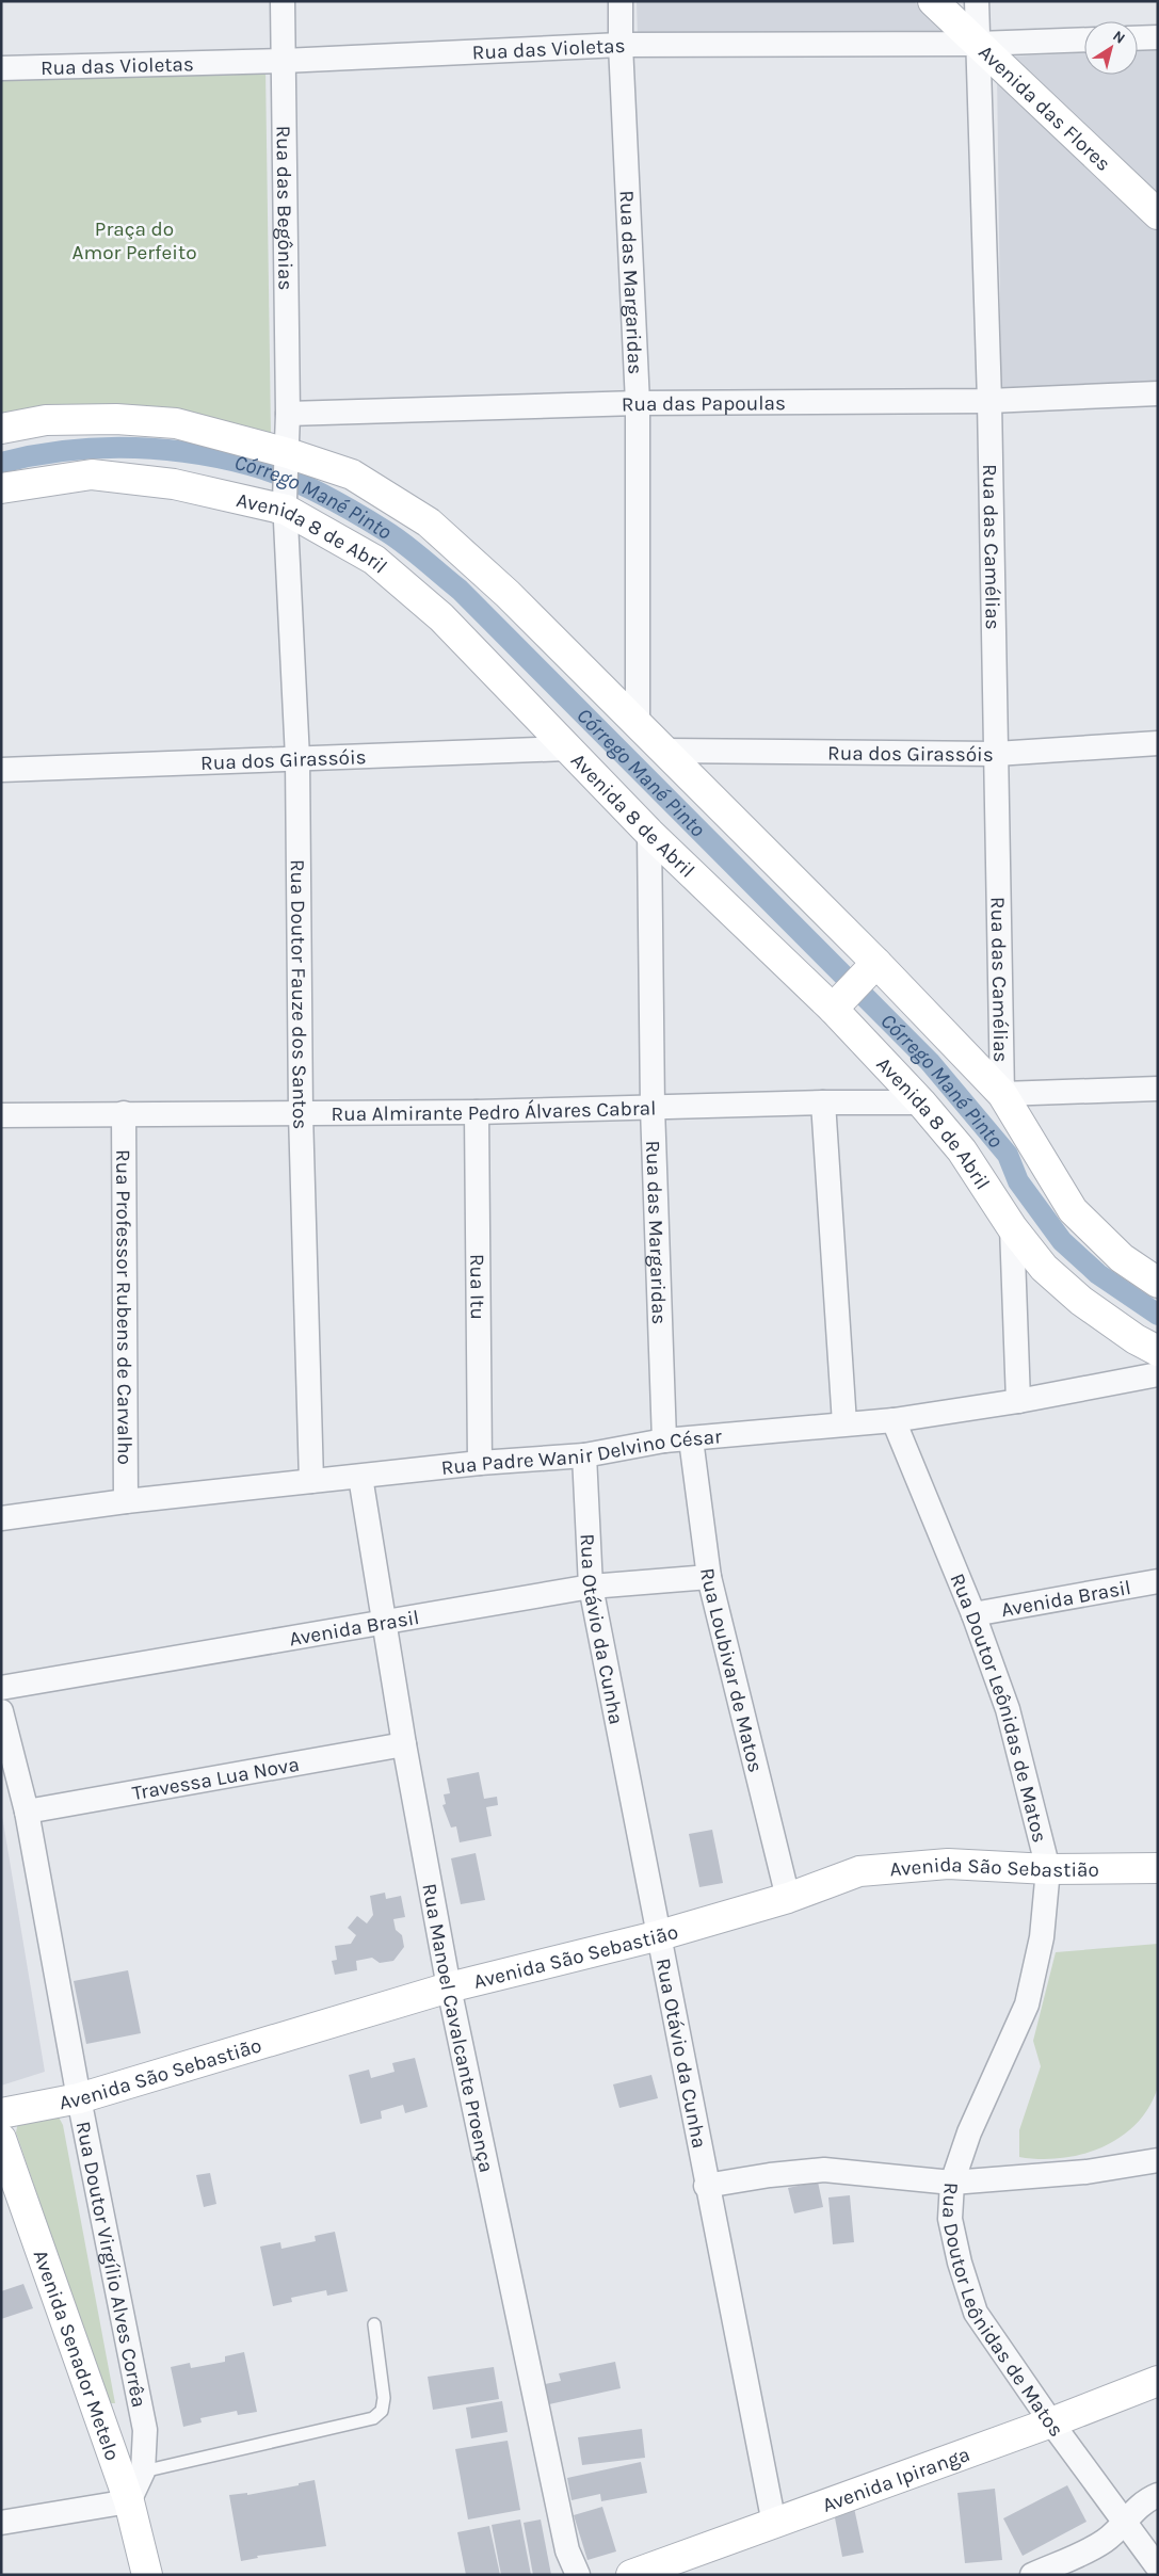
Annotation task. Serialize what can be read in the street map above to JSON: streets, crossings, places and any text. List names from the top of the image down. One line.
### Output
{"streets":{"main road":["Avenida das Flores","Avenida 8 de Abril","Avenida São Sebastião","Avenida Senador Metelo","Avenida Ipiranga"],"street":["Rua das Violetas","Rua das Begônias","Rua das Margaridas","Rua das Papoulas","Rua das Camélias","Rua dos Girassóis","Rua Doutor Fauze dos Santos","Rua Almirante Pedro Álvares Cabral","Rua Itu","Rua Professor Rubens de Carvalho","Rua Padre Wanir Delvino César","Avenida Brasil","Rua Otávio da Cunha","Rua Loubivar de Matos","Rua Doutor Leônidas de Matos","Travessa Lua Nova","Rua Manoel Cavalcante Proença","Rua Doutor Virgílio Alves Corrêa"]},"crossings":[["Rua das Violetas","Avenida das Flores"],["Rua das Violetas","Rua das Begônias"],["Rua das Violetas","Rua das Margaridas"],["Rua das Violetas","Rua das Camélias"],["Avenida das Flores","Rua das Camélias"],["Rua das Begônias","Rua das Papoulas"],["Rua das Margaridas","Rua das Papoulas"],["Rua das Margaridas","Avenida 8 de Abril"],["Rua das Margaridas","Rua Almirante Pedro Álvares Cabral"],["Rua das Margaridas","Rua Padre Wanir Delvino César"],["Rua das Papoulas","Rua das Camélias"],["Avenida 8 de Abril","Rua dos Girassóis"],["Avenida 8 de Abril","Rua Doutor Fauze dos Santos"],["Avenida 8 de Abril","Rua Almirante Pedro Álvares Cabral"],["Rua das Camélias","Rua dos Girassóis"],["Rua dos Girassóis","Rua Doutor Fauze dos Santos"],["Rua Doutor Fauze dos Santos","Rua Almirante Pedro Álvares Cabral"],["Rua Doutor Fauze dos Santos","Rua Padre Wanir Delvino César"],["Rua Almirante Pedro Álvares Cabral","Rua Itu"],["Rua Almirante Pedro Álvares Cabral","Rua Professor Rubens de Carvalho"],["Rua Itu","Rua Padre Wanir Delvino César"],["Rua Professor Rubens de Carvalho","Rua Padre Wanir Delvino César"],["Rua Padre Wanir Delvino César","Rua Otávio da Cunha"],["Rua Padre Wanir Delvino César","Rua Loubivar de Matos"],["Rua Padre Wanir Delvino César","Rua Doutor Leônidas de Matos"],["Rua Padre Wanir Delvino César","Rua Manoel Cavalcante Proença"],["Avenida Brasil","Rua Otávio da Cunha"],["Avenida Brasil","Rua Loubivar de Matos"],["Avenida Brasil","Rua Doutor Leônidas de Matos"],["Avenida Brasil","Rua Manoel Cavalcante Proença"],["Rua Otávio da Cunha","Avenida São Sebastião"],["Rua Otávio da Cunha","Avenida Ipiranga"],["Rua Loubivar de Matos","Avenida São Sebastião"],["Rua Doutor Leônidas de Matos","Avenida São Sebastião"],["Rua Doutor Leônidas de Matos","Avenida Ipiranga"],["Travessa Lua Nova","Rua Manoel Cavalcante Proença"],["Travessa Lua Nova","Rua Doutor Virgílio Alves Corrêa"],["Avenida São Sebastião","Rua Manoel Cavalcante Proença"],["Avenida São Sebastião","Rua Doutor Virgílio Alves Corrêa"],["Rua Doutor Virgílio Alves Corrêa","Avenida Senador Metelo"]],"water":["Córrego Mané Pinto"],"parks":["Praça do Amor Perfeito"],"north":"top right"}
